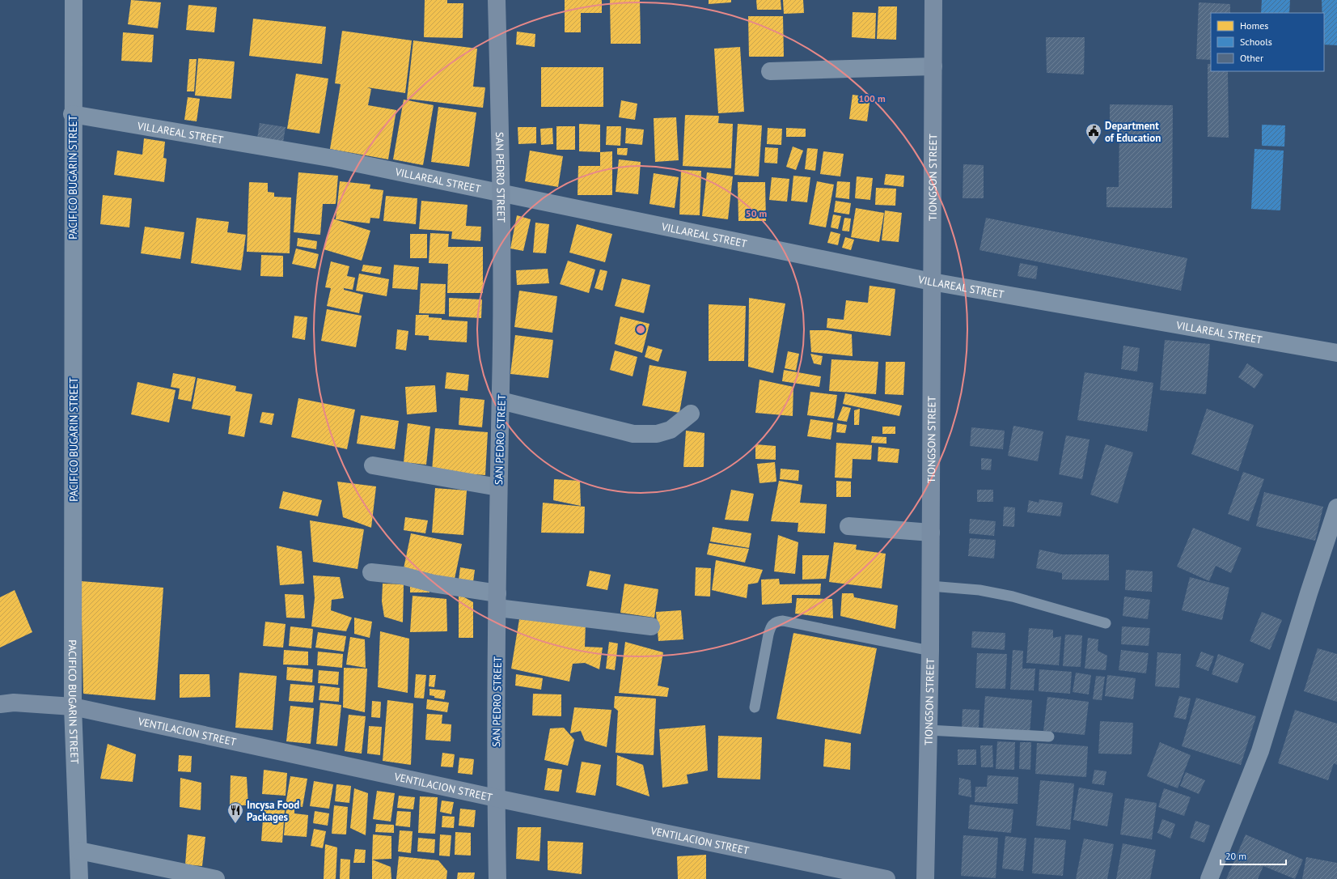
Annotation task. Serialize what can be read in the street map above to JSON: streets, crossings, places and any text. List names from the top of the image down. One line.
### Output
{"streets":{"street":["VILLAREAL STREET","PACIFICO BUGARIN STREET","SAN PEDRO STREET","TIONGSON STREET","VENTILACION STREET"]},"crossings":[["VILLAREAL STREET","PACIFICO BUGARIN STREET"],["VILLAREAL STREET","SAN PEDRO STREET"],["VILLAREAL STREET","TIONGSON STREET"],["PACIFICO BUGARIN STREET","VENTILACION STREET"],["SAN PEDRO STREET","VENTILACION STREET"]],"places":{"public building":["Department of Education"],"restaurant":["Incysa Food Packages"]},"legend":["Homes","Schools","Other"],"scale_bar":"20 m","rings":["100 m","50 m"]}
